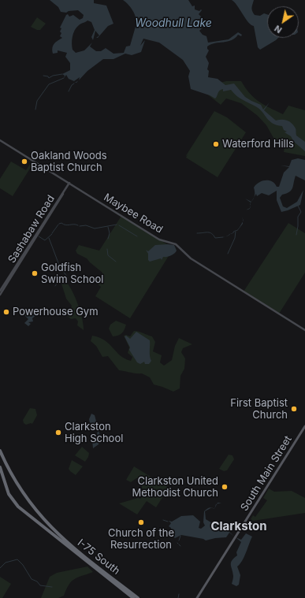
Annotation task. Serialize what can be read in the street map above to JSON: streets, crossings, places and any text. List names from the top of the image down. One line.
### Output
{"streets":{"highway":["I-75 South"],"main road":["Maybee Road","Sashabaw Road","South Main Street"]},"crossings":[["Maybee Road","Sashabaw Road"]],"districts":["Clarkston"],"water":["Woodhull Lake"],"places":["Waterford Hills","Oakland Woods Baptist Church","Goldfish Swim School","Powerhouse Gym","First Baptist Church","Clarkston High School","Clarkston United Methodist Church","Church of the Resurrection"],"north":"bottom left"}
